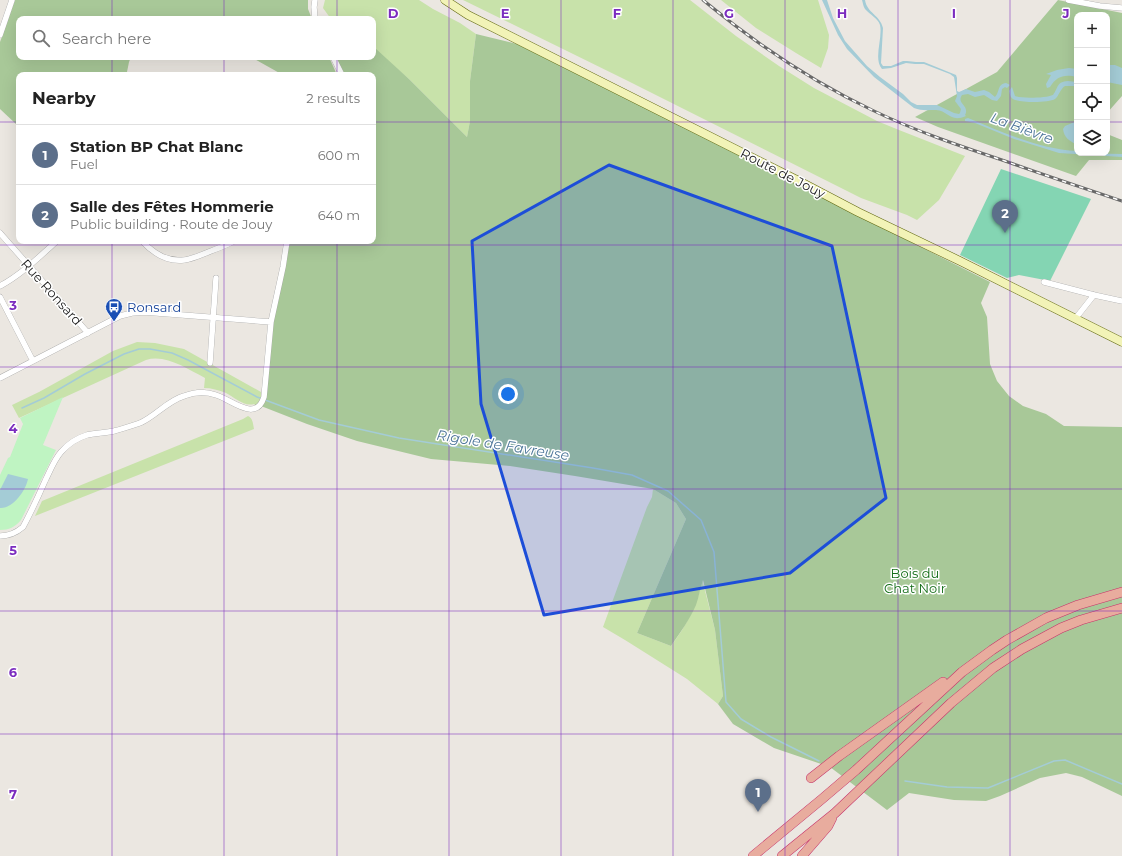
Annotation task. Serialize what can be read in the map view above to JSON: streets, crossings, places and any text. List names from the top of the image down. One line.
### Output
{"streets":{"main road":["Route de Jouy"],"street":["Rue Ronsard"]},"water":["La Bièvre","Rigole de Favreuse"],"parks":["Bois du Chat Noir"],"places":{"bus stop":["Ronsard"]},"page":{"map_buttons":["+","−"],"search":"Search here","heading":["Nearby","2 results"],"list":[{"mark":"1","name":"Station BP Chat Blanc","note":"Fuel","value":"600 m"},{"mark":"2","name":"Salle des Fêtes Hommerie","note":"Public building · Route de Jouy","value":"640 m"}],"pins":["2","1"]},"grid":{"columns":["D","E","F","G","H","I","J"],"rows":["3","4","5","6","7"]}}
